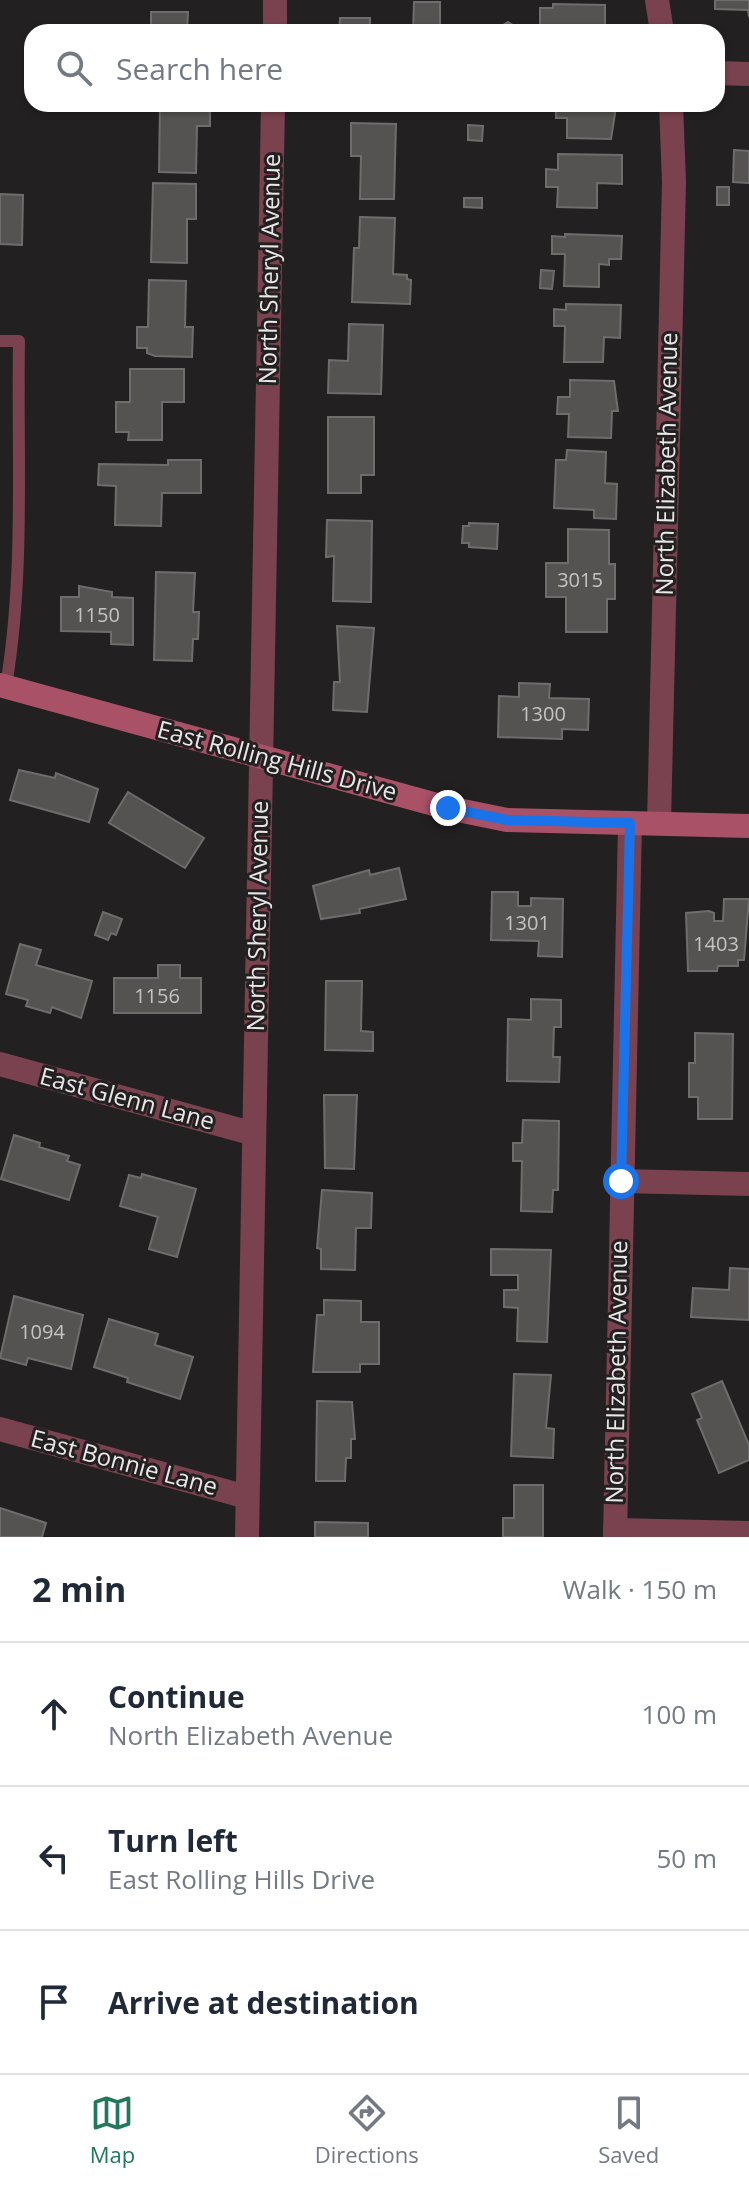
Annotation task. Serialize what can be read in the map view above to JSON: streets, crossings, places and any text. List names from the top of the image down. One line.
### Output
{"streets":{"street":["North Sheryl Avenue","North Elizabeth Avenue","East Rolling Hills Drive","East Glenn Lane","East Bonnie Lane"]},"crossings":[["North Sheryl Avenue","East Rolling Hills Drive"],["North Sheryl Avenue","East Glenn Lane"],["North Sheryl Avenue","East Bonnie Lane"],["North Elizabeth Avenue","East Rolling Hills Drive"]],"house_numbers":["3015","1150","1300","1301","1403","1156","1094"],"page":{"search":"Search here","heading":["2 min","Walk · 150 m"],"list":[["Continue","North Elizabeth Avenue","100 m"],["Turn left","East Rolling Hills Drive","50 m"],"Arrive at destination"],"nav":["Map","Directions","Saved"]}}
